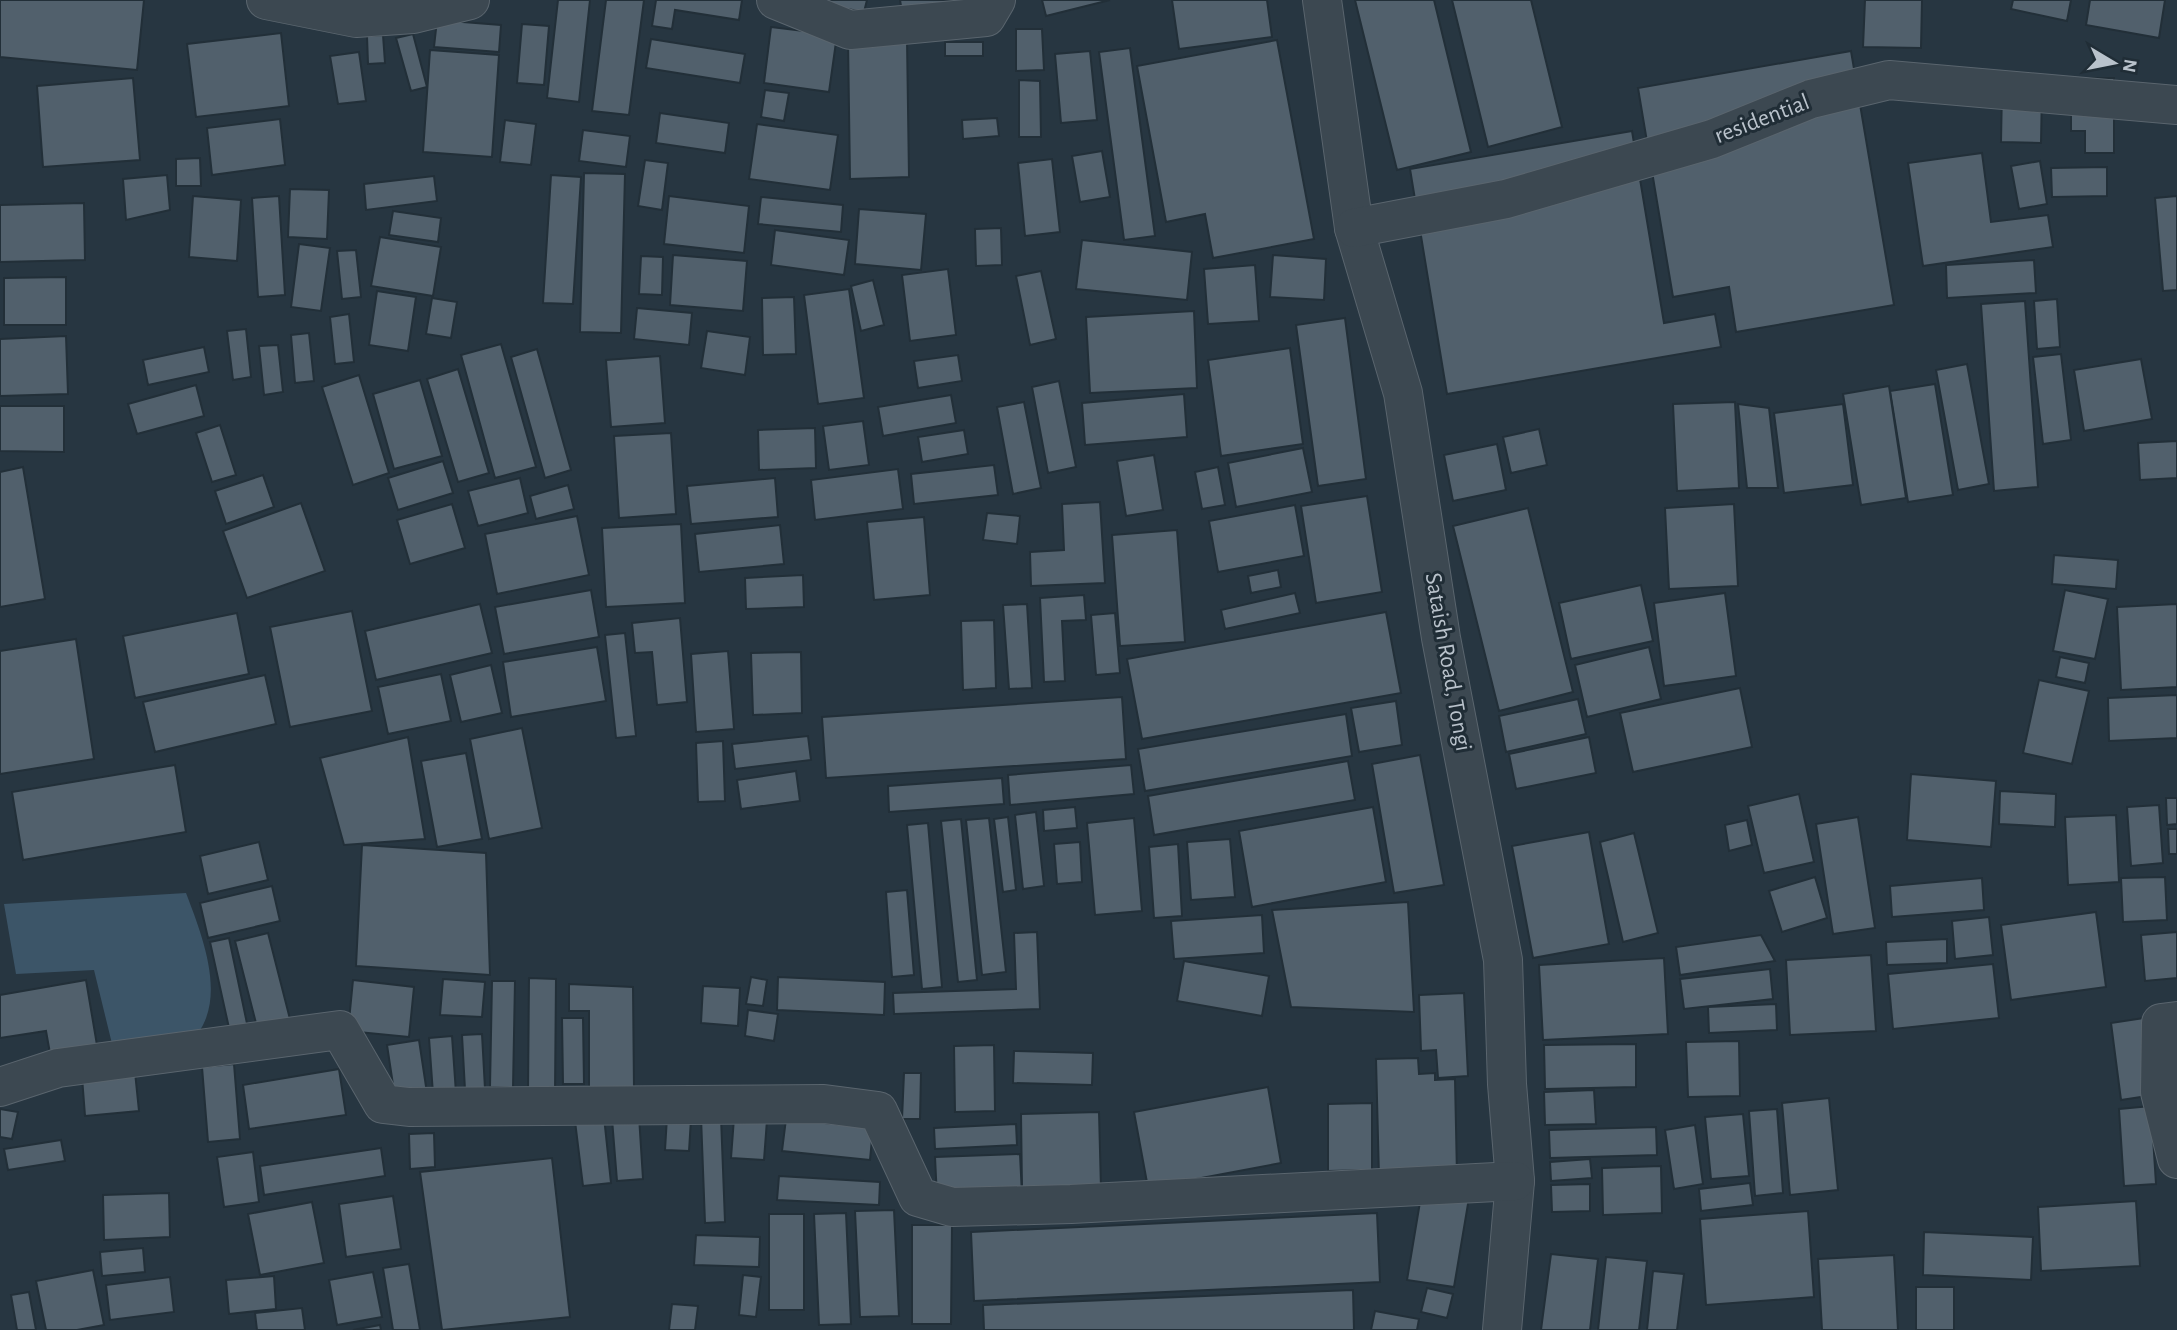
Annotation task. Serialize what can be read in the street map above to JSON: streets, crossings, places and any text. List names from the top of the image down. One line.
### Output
{"streets":{"street":["residential","Sataish Road, Tongi"]},"crossings":[["residential","Sataish Road, Tongi"]],"north":"right"}
